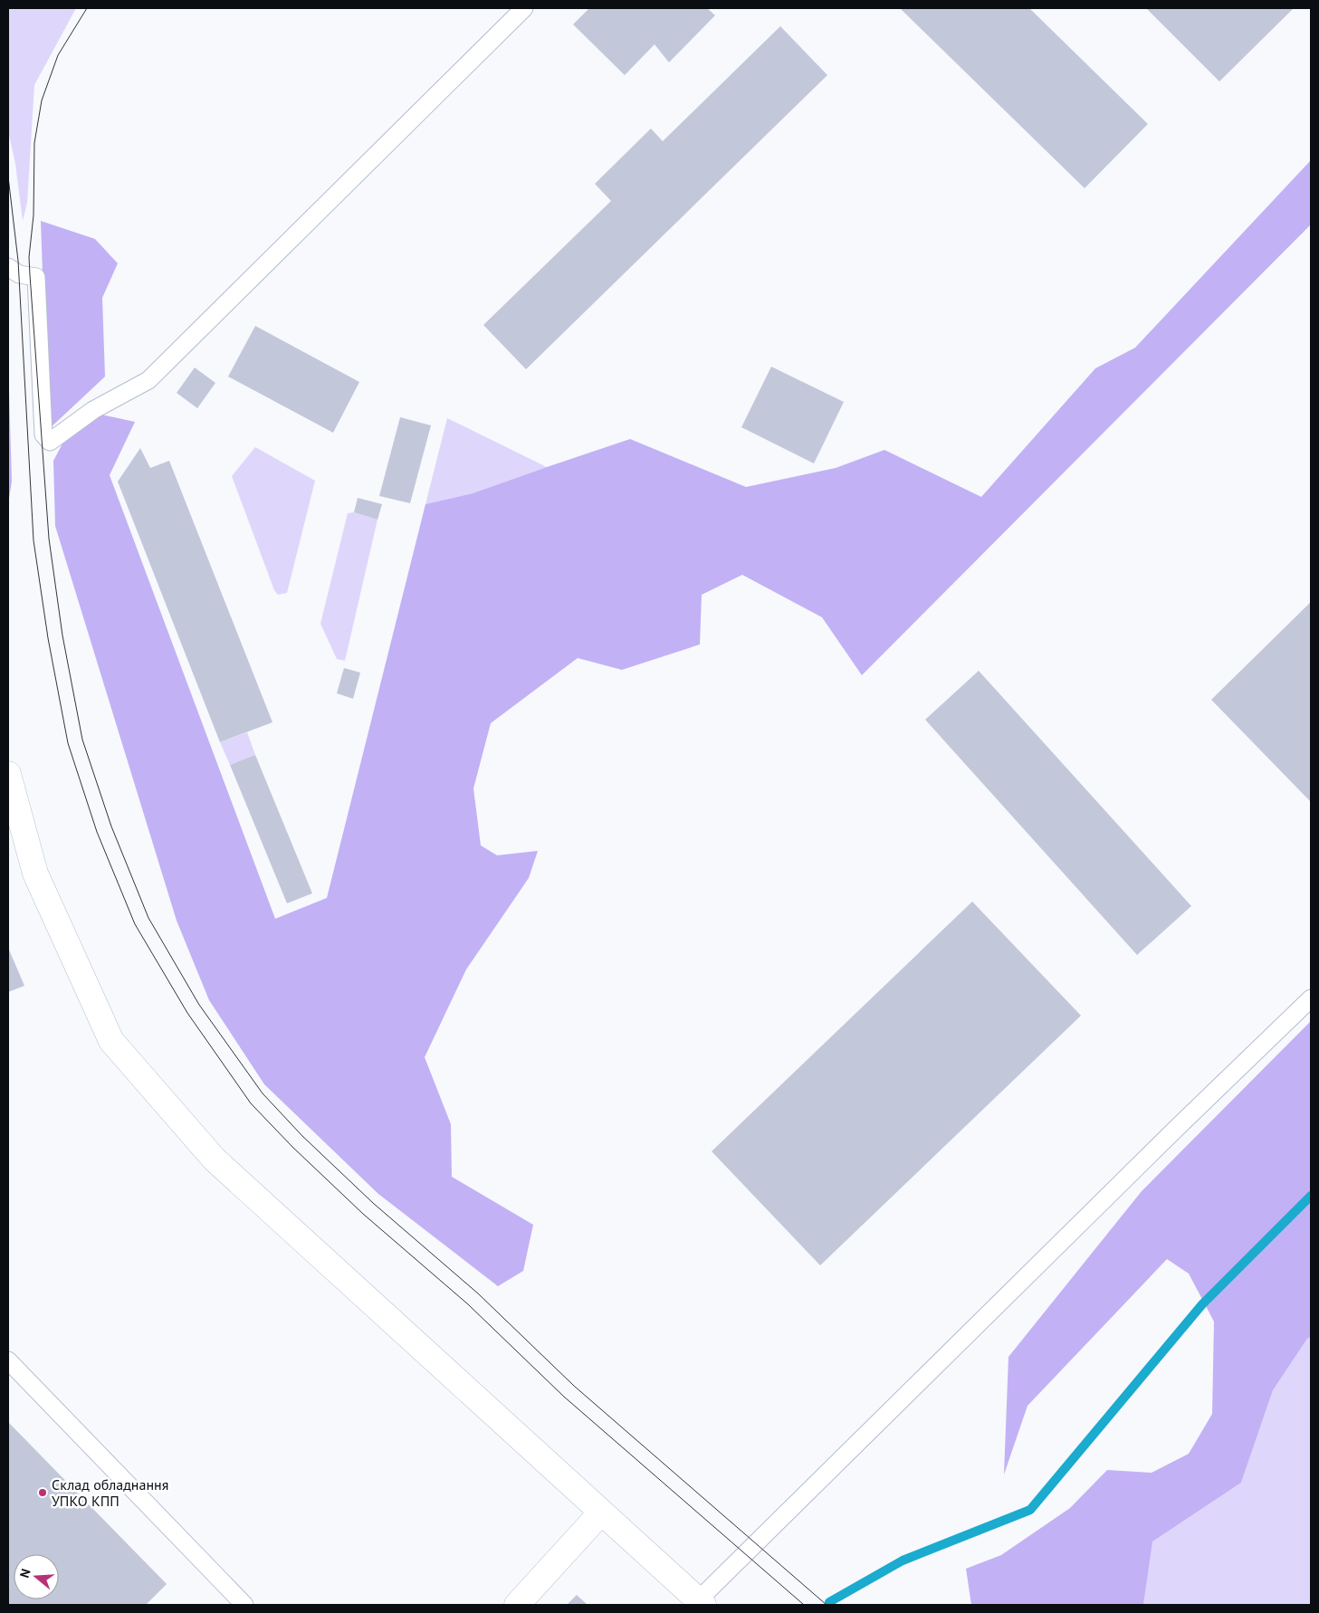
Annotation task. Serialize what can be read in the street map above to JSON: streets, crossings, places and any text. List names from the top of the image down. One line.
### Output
{"places":["Склад обладнання УПКО КПП"],"north":"left"}
